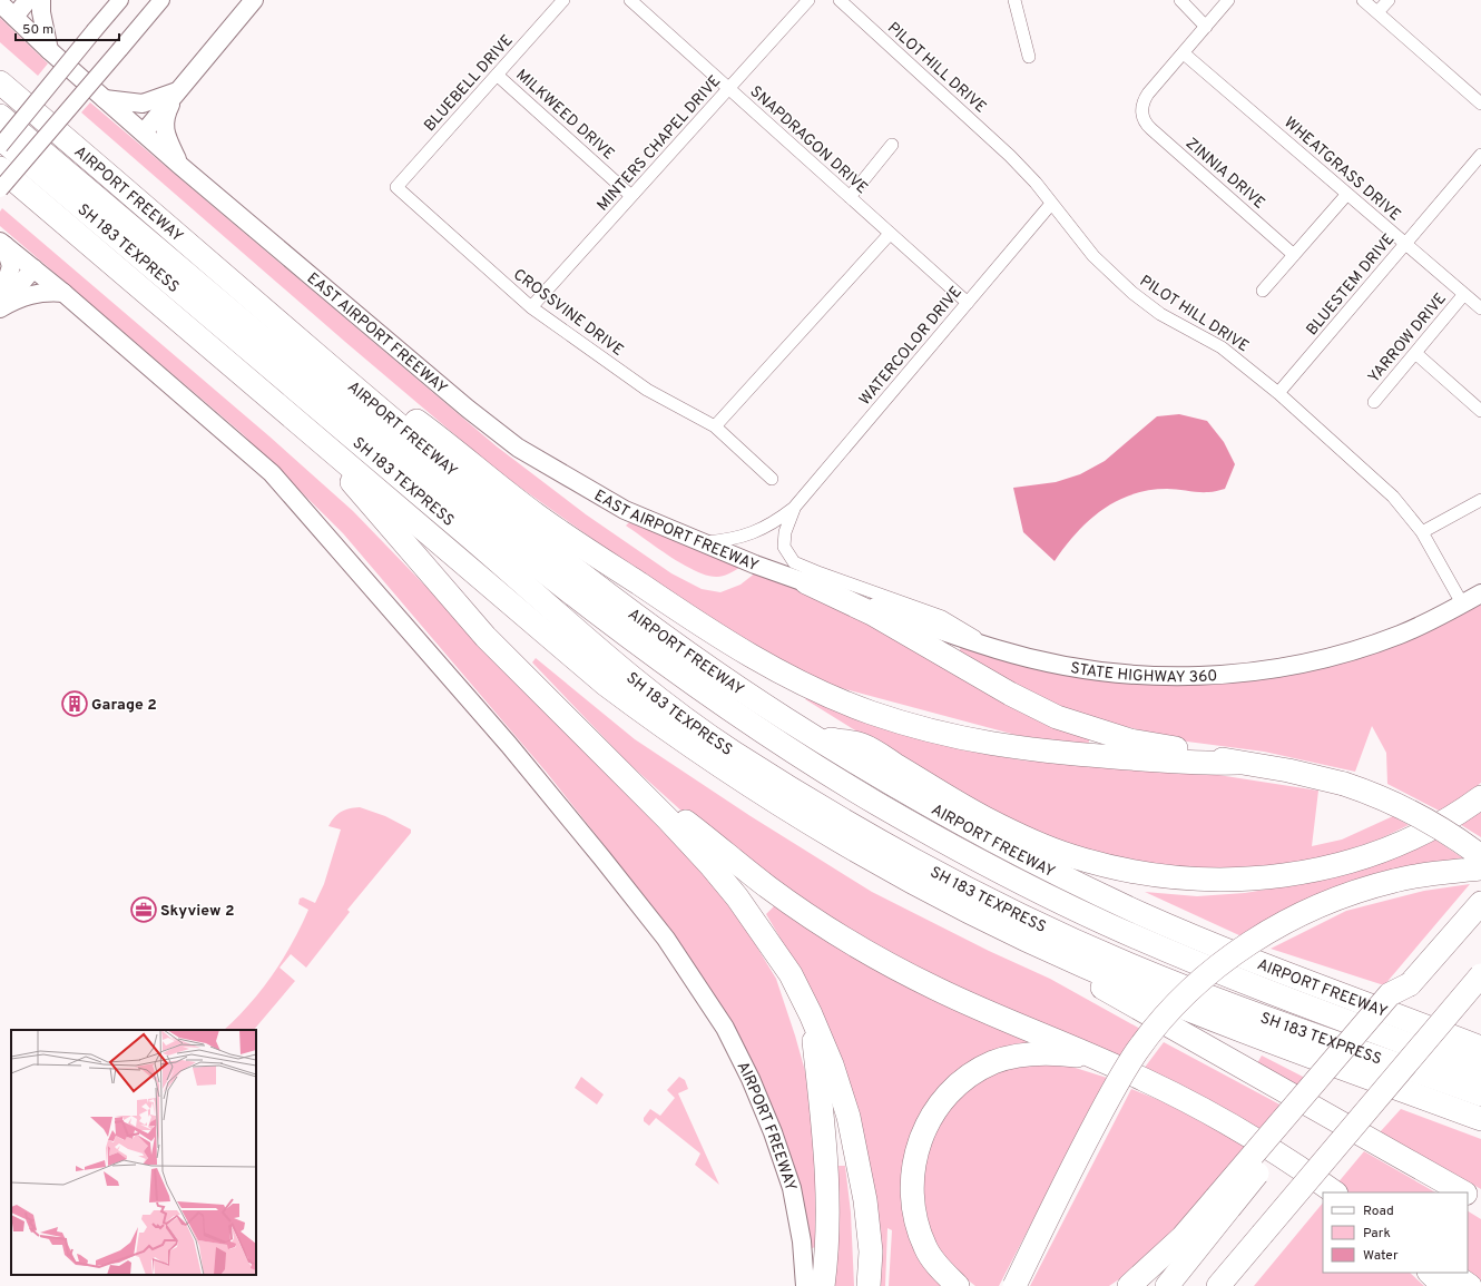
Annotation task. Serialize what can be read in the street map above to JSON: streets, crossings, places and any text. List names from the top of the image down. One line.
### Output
{"streets":{"highway":["AIRPORT FREEWAY","SH 183 TEXPRESS"],"main road":["EAST AIRPORT FREEWAY","STATE HIGHWAY 360"],"street":["PILOT HILL DRIVE","BLUEBELL DRIVE","MILKWEED DRIVE","SNAPDRAGON DRIVE","MINTERS CHAPEL DRIVE","WHEATGRASS DRIVE","ZINNIA DRIVE","BLUESTEM DRIVE","CROSSVINE DRIVE","YARROW DRIVE","WATERCOLOR DRIVE"]},"crossings":[["PILOT HILL DRIVE","BLUESTEM DRIVE"],["PILOT HILL DRIVE","WATERCOLOR DRIVE"],["PILOT HILL DRIVE","STATE HIGHWAY 360"],["BLUEBELL DRIVE","MILKWEED DRIVE"],["BLUEBELL DRIVE","CROSSVINE DRIVE"],["MILKWEED DRIVE","MINTERS CHAPEL DRIVE"],["SNAPDRAGON DRIVE","MINTERS CHAPEL DRIVE"],["SNAPDRAGON DRIVE","WATERCOLOR DRIVE"],["MINTERS CHAPEL DRIVE","CROSSVINE DRIVE"],["WHEATGRASS DRIVE","ZINNIA DRIVE"],["WHEATGRASS DRIVE","BLUESTEM DRIVE"],["WHEATGRASS DRIVE","YARROW DRIVE"],["EAST AIRPORT FREEWAY","STATE HIGHWAY 360"]],"places":{"building":["Garage 2"],"office":["Skyview 2"]},"legend":["Road","Park","Water"],"scale_bar":"50 m"}
